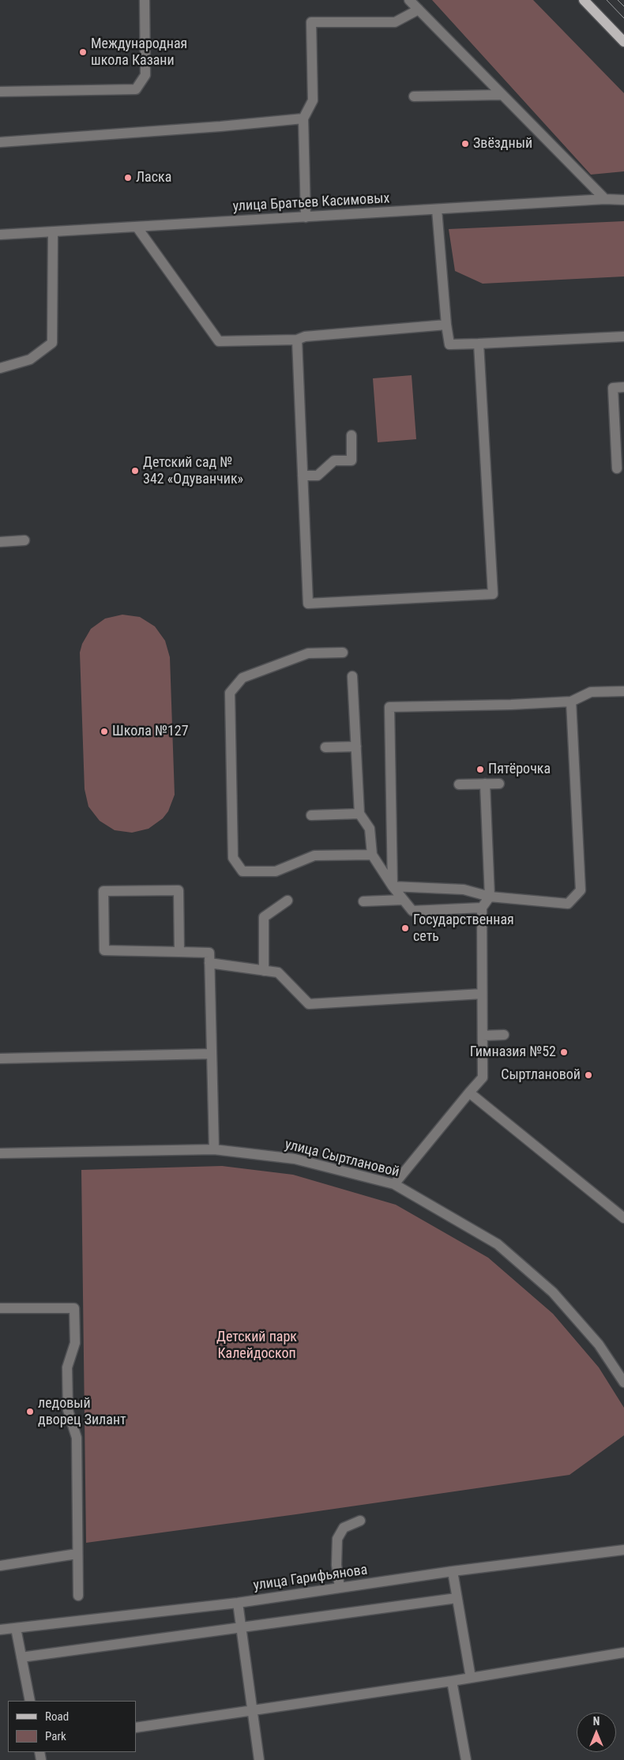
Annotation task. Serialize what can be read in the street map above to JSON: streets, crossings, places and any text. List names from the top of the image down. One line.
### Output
{"streets":{"street":["улица Братьев Касимовых","улица Сыртлановой","улица Гарифьянова"]},"parks":["Детский парк Калейдоскоп"],"places":["Международная школа Казани","Звёздный","Ласка","Детский сад № 342 «Одуванчик»","Школа №127","Пятёрочка","Государственная сеть","Гимназия №52","Сыртлановой","ледовый дворец Зилант"],"legend":["Road","Park"],"north":"top"}
